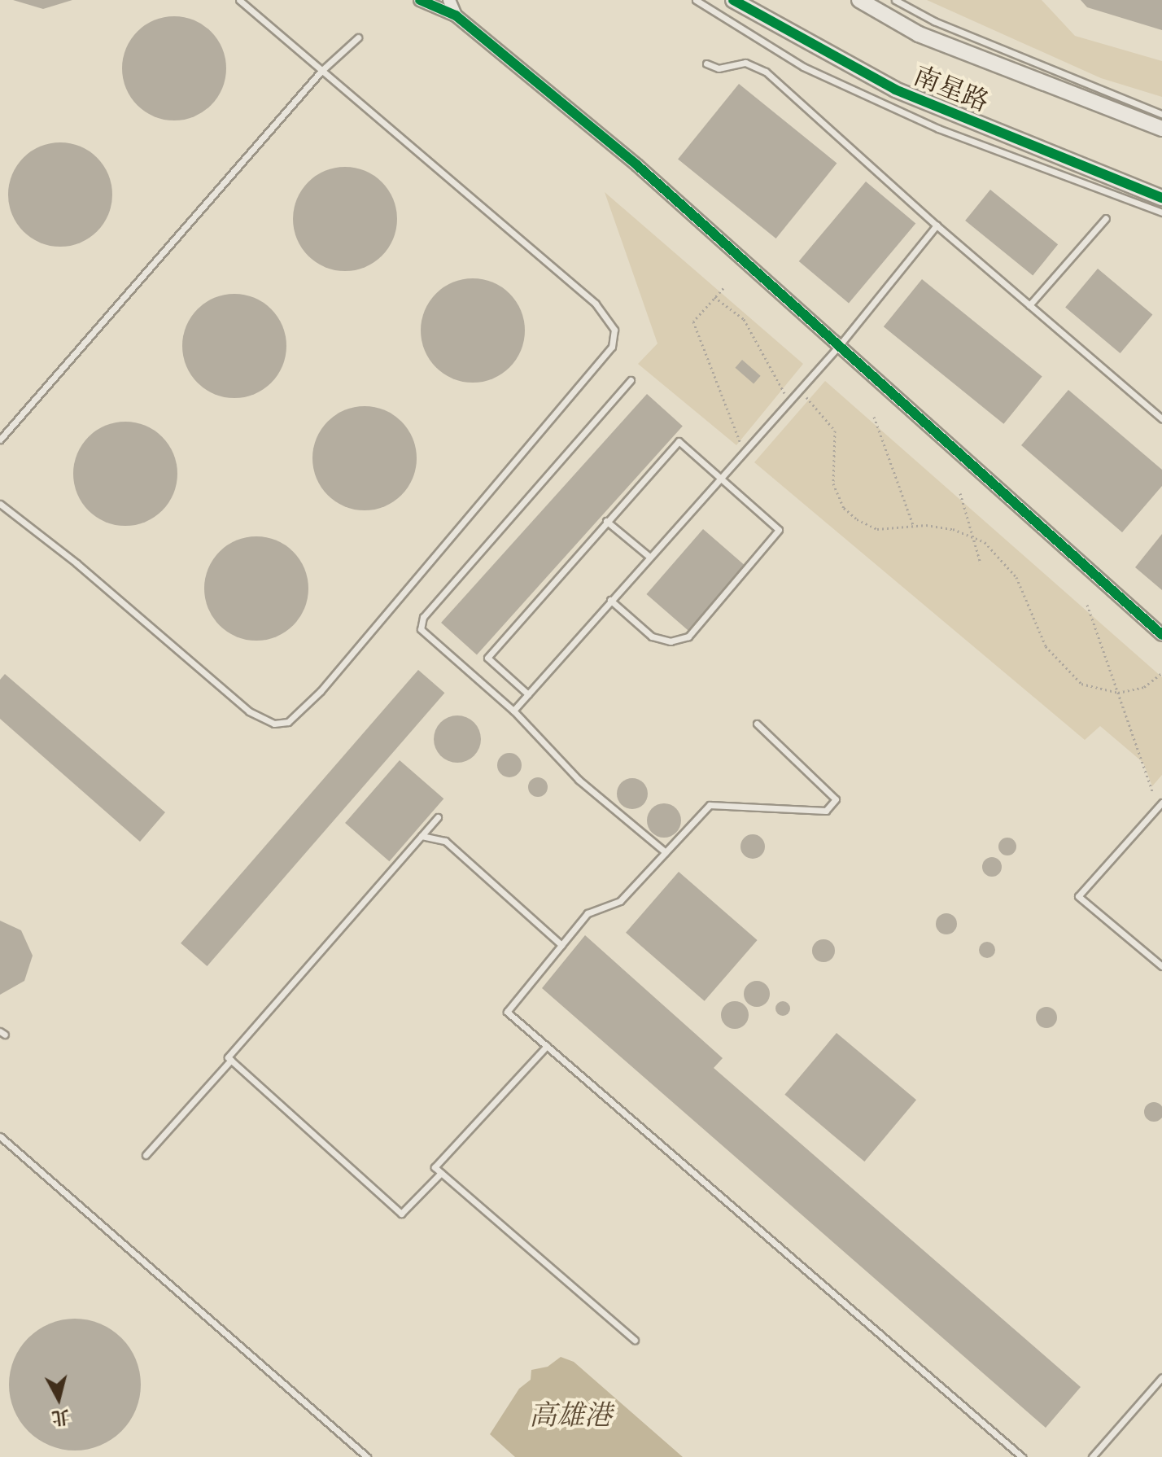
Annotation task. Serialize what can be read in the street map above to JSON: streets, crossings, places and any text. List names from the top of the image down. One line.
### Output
{"streets":{"street":["南星路"]},"water":["高雄港"],"north":"bottom"}
